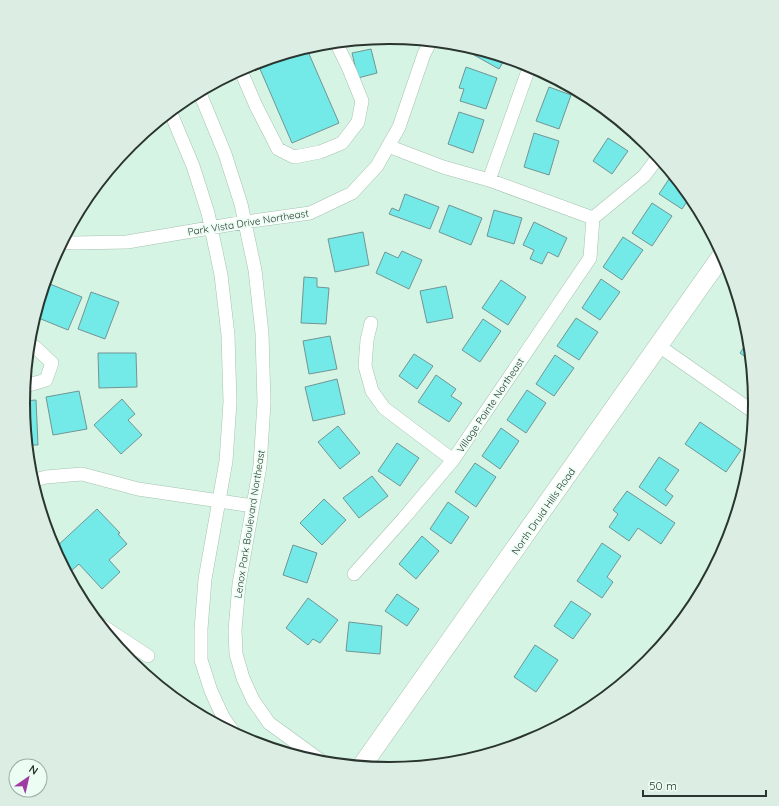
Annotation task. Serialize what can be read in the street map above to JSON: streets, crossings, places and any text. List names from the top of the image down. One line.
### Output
{"streets":{"main road":["North Druid Hills Road"],"street":["Park Vista Drive Northeast","Village Pointe Northeast","Lenox Park Boulevard Northeast"]},"crossings":[["Park Vista Drive Northeast","Lenox Park Boulevard Northeast"]],"scale_bar":"50 m","north":"top right"}
